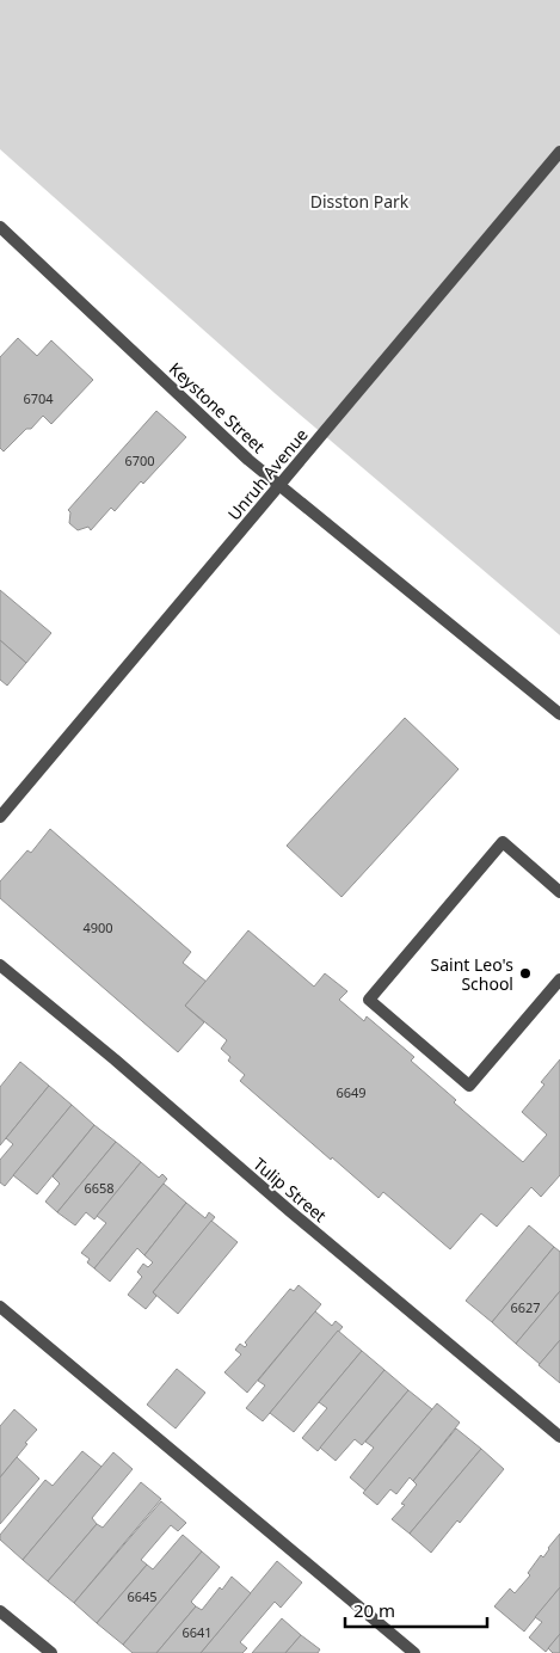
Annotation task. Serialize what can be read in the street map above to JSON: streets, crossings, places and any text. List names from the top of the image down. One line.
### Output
{"streets":{"street":["Keystone Street","Unruh Avenue","Tulip Street"]},"crossings":[["Keystone Street","Unruh Avenue"]],"parks":["Disston Park"],"places":["Saint Leo's School"],"house_numbers":["6704","6700","4900","6649","6658","6627","6645","6641"],"scale_bar":"20 m"}
